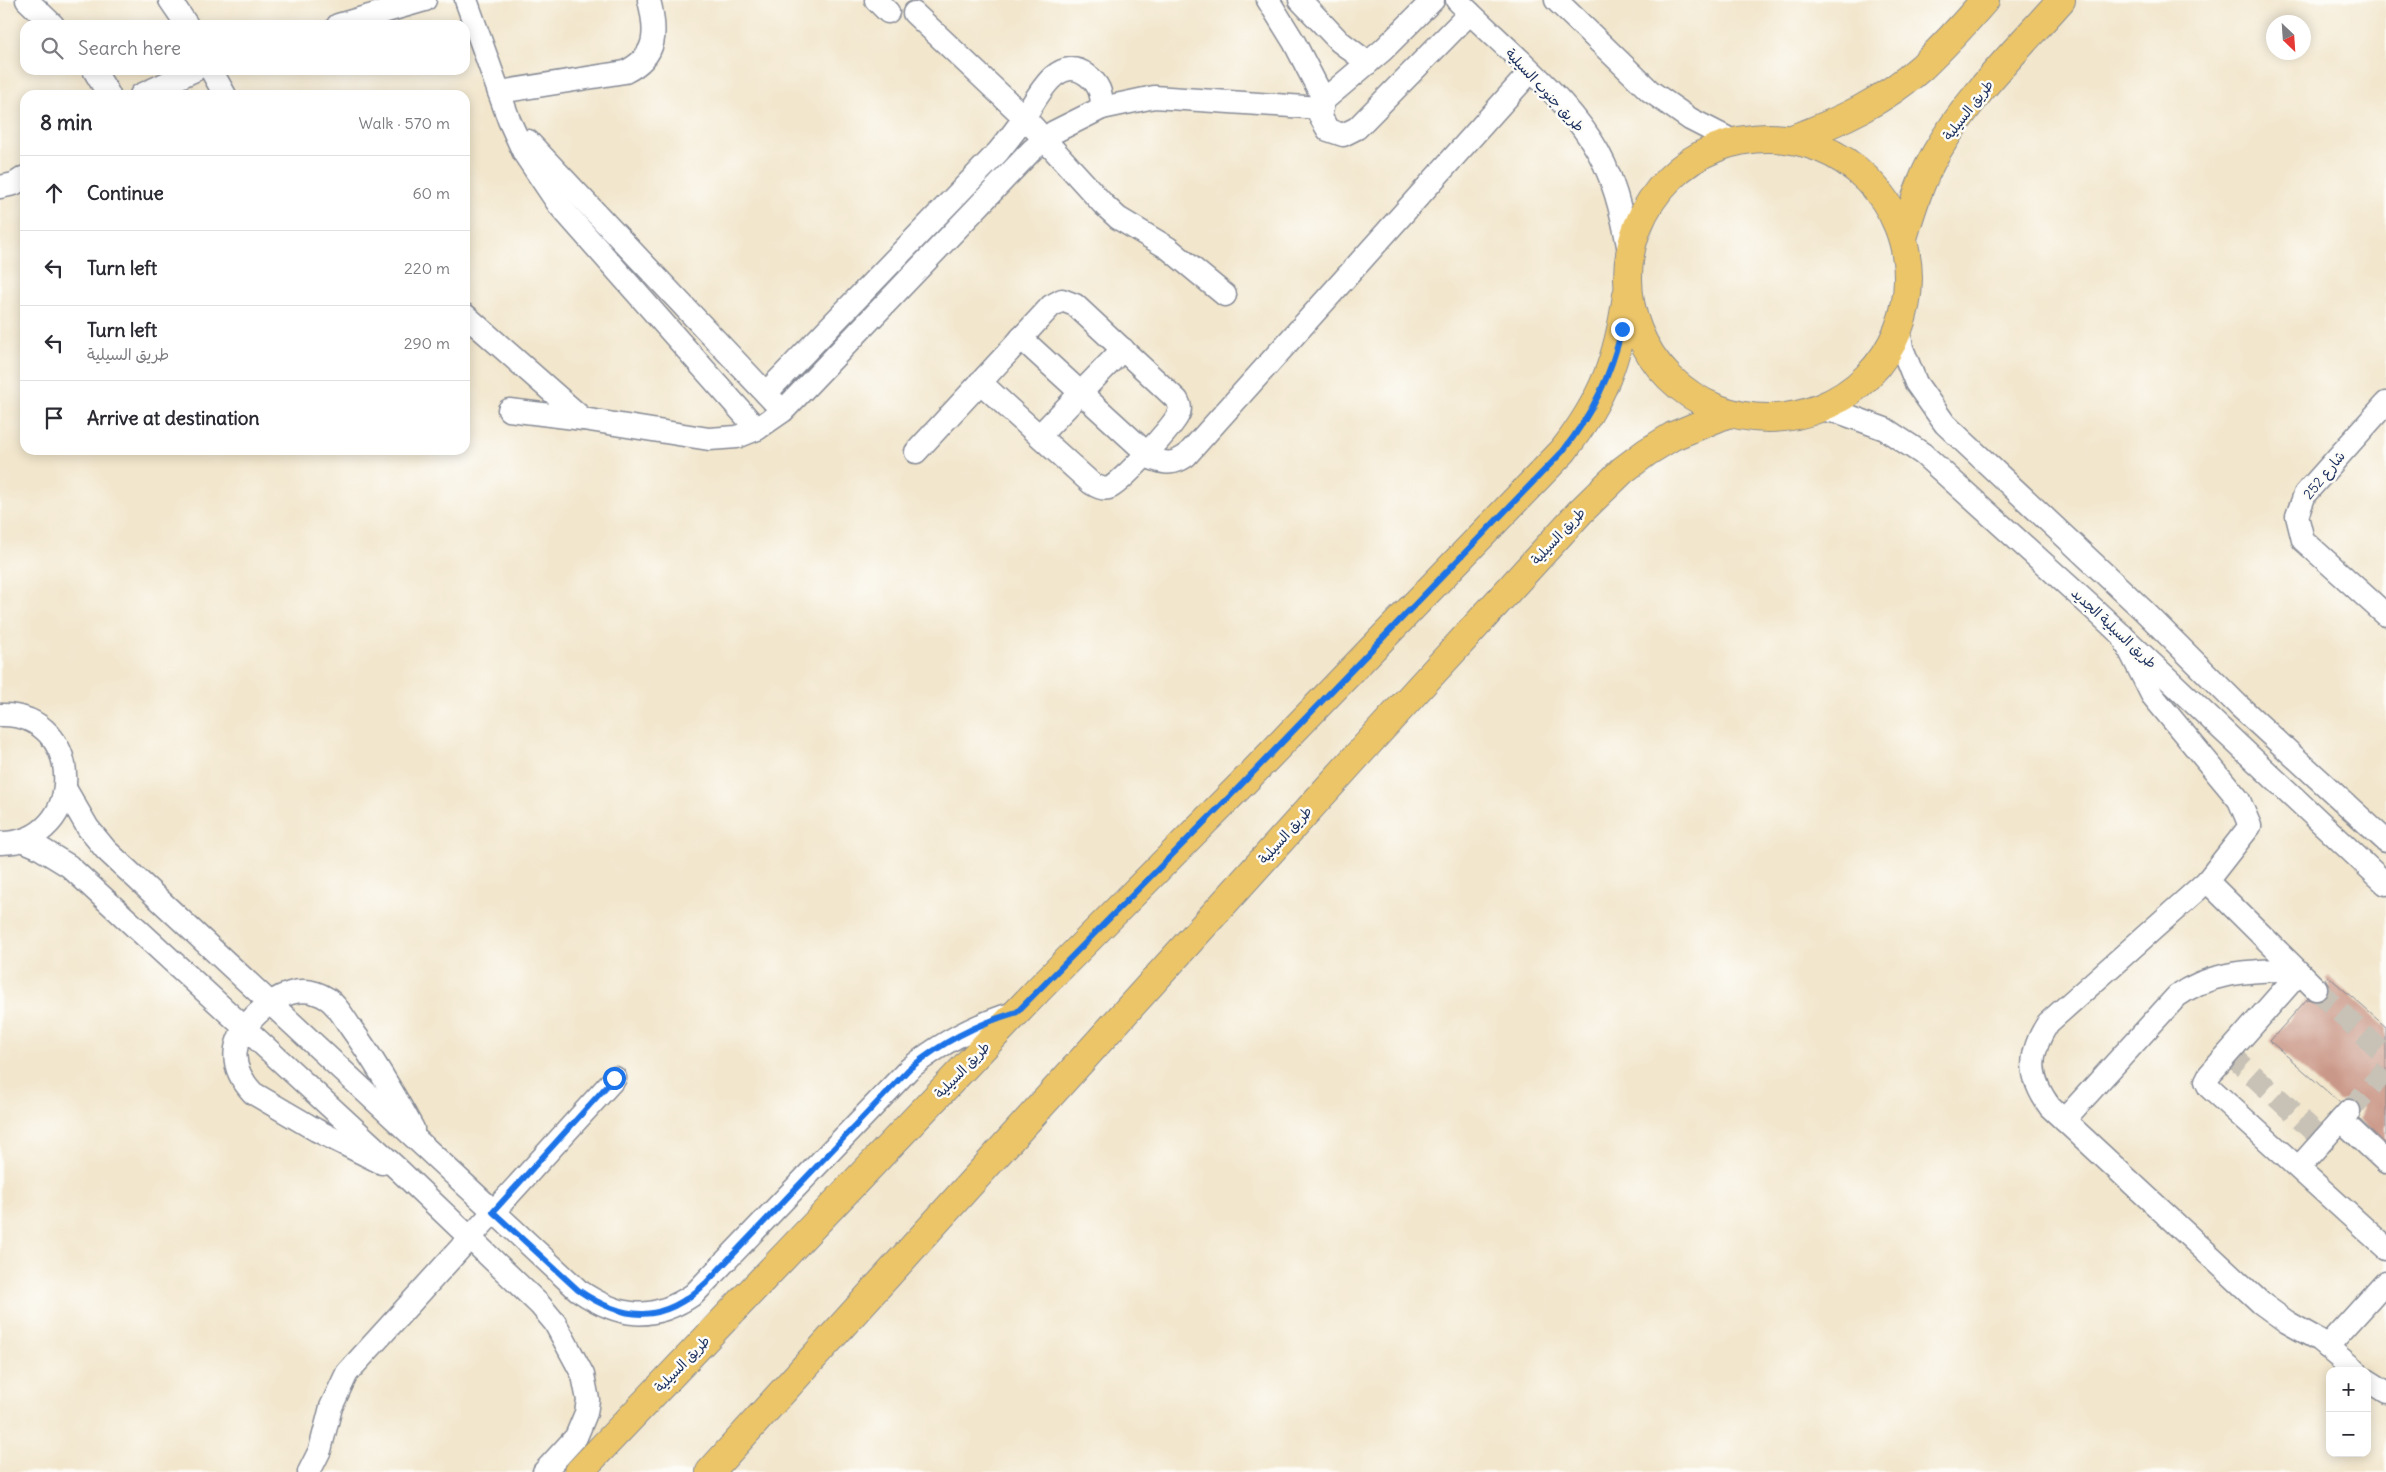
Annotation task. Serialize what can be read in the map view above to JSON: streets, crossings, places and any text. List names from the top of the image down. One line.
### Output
{"streets":{"main road":["طريق السيلية"],"street":["طريق جنوب السيلية","شارع 252","طريق السيلية الجديد"]},"north":"bottom right","page":{"search":"Search here","heading":["8 min","Walk · 570 m"],"list":[["Continue","60 m"],["Turn left","220 m"],["Turn left","طريق السيلية","290 m"],"Arrive at destination"],"map_buttons":["+","−"]}}
